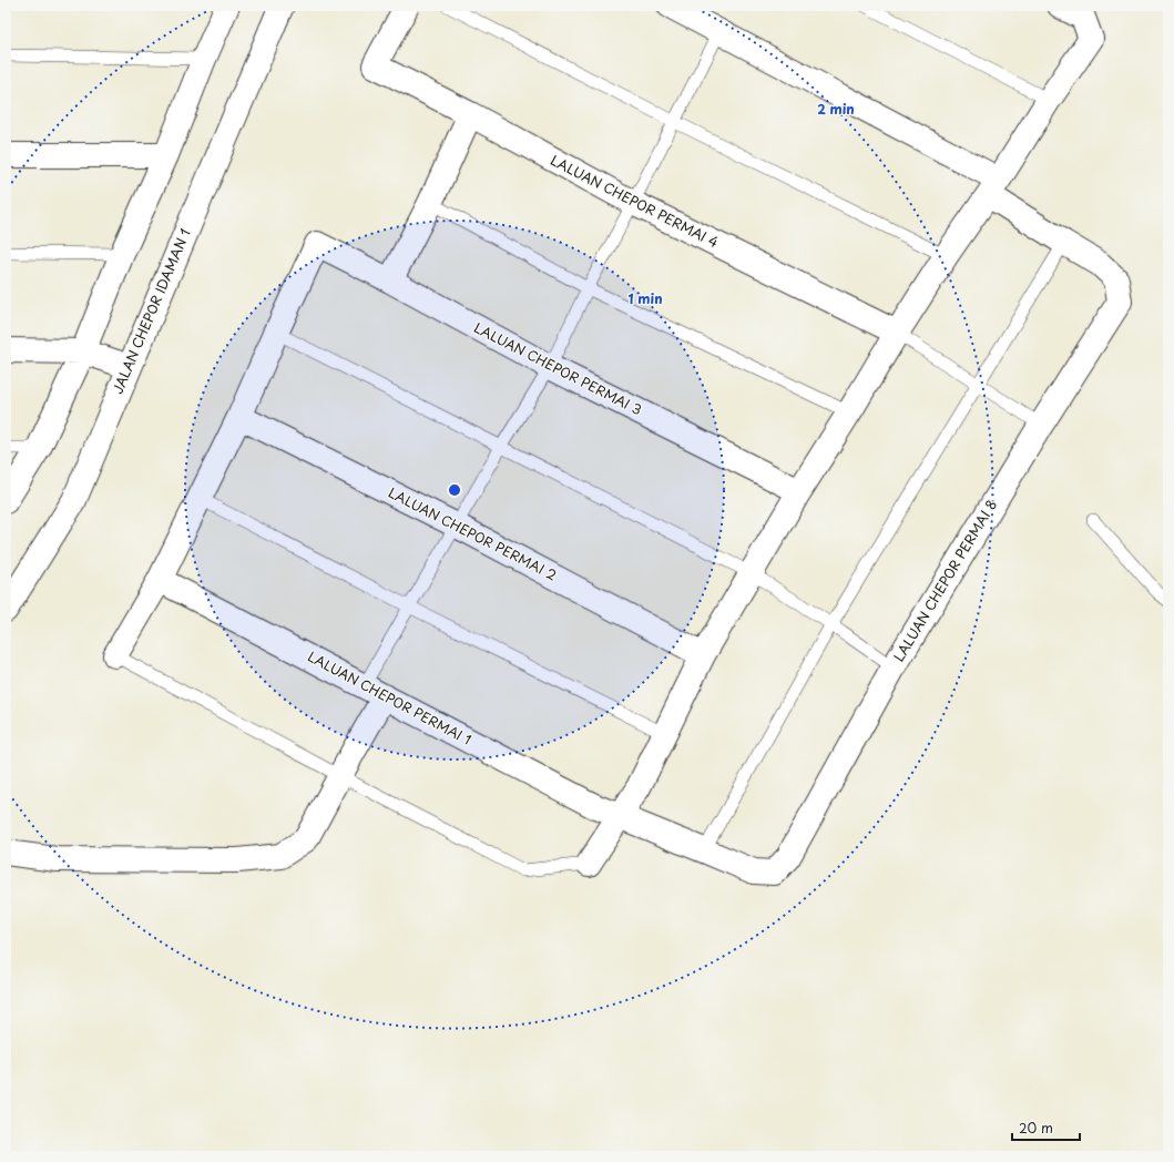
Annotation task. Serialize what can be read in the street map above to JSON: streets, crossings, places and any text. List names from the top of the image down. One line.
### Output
{"streets":{"street":["LALUAN CHEPOR PERMAI 4","JALAN CHEPOR IDAMAN 1","LALUAN CHEPOR PERMAI 3","LALUAN CHEPOR PERMAI 2","LALUAN CHEPOR PERMAI 8","LALUAN CHEPOR PERMAI 1"]},"crossings":[["LALUAN CHEPOR PERMAI 8","LALUAN CHEPOR PERMAI 1"]],"scale_bar":"20 m","rings":["2 min","1 min"]}
